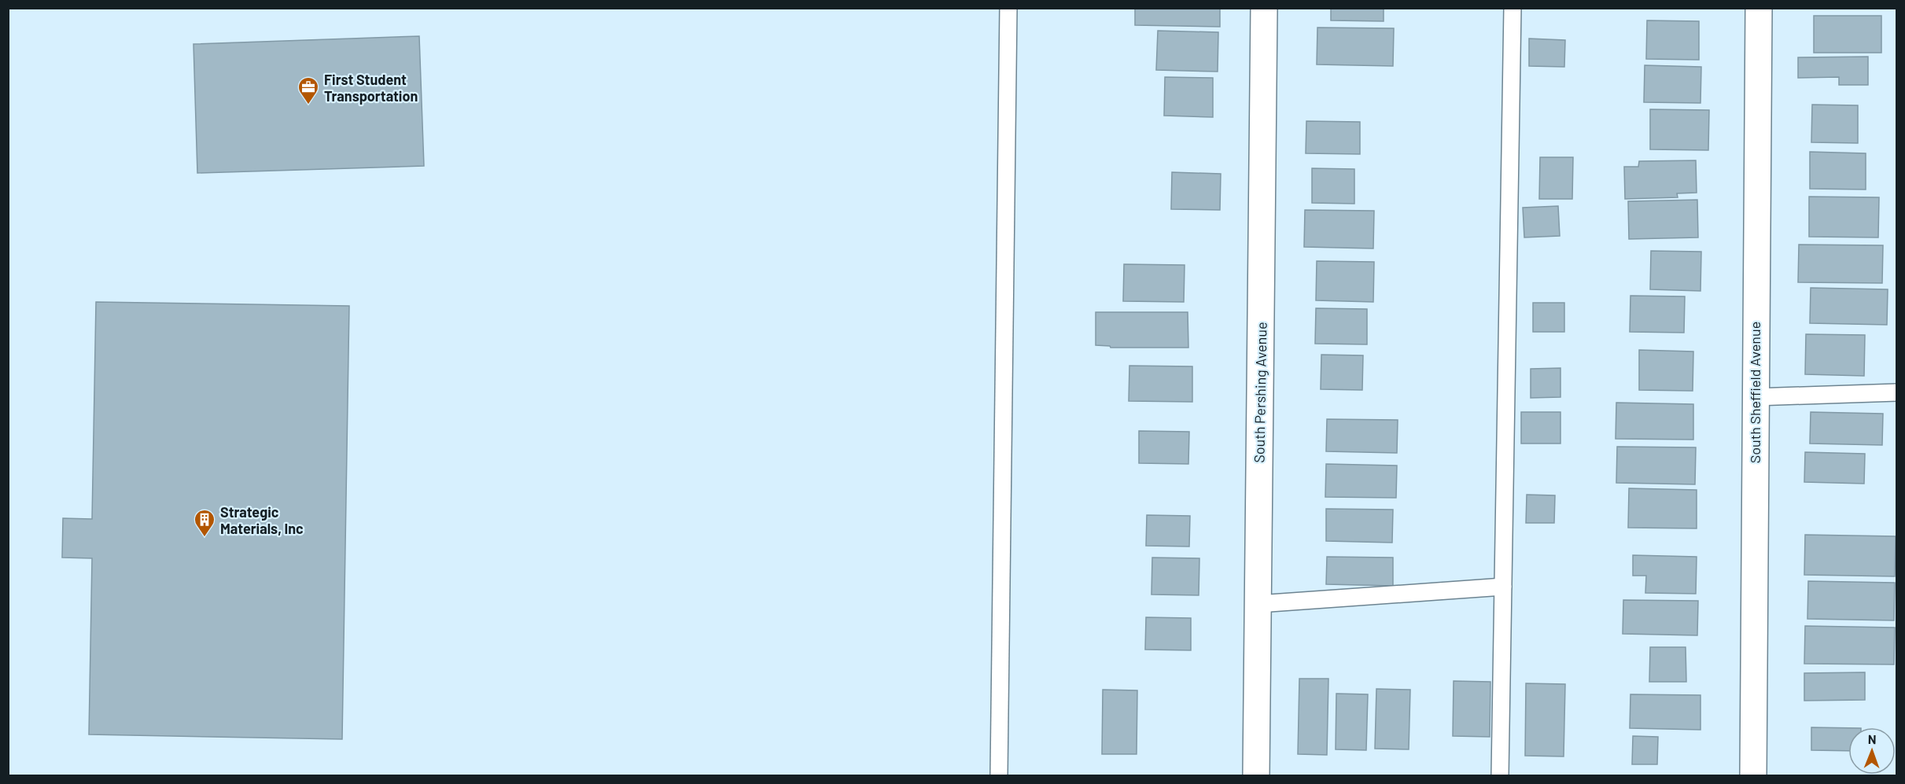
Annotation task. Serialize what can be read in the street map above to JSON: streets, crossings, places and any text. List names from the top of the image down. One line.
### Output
{"streets":{"street":["South Pershing Avenue","South Sheffield Avenue"]},"places":{"office":["First Student Transportation"],"building":["Strategic Materials, Inc"]},"north":"top"}
